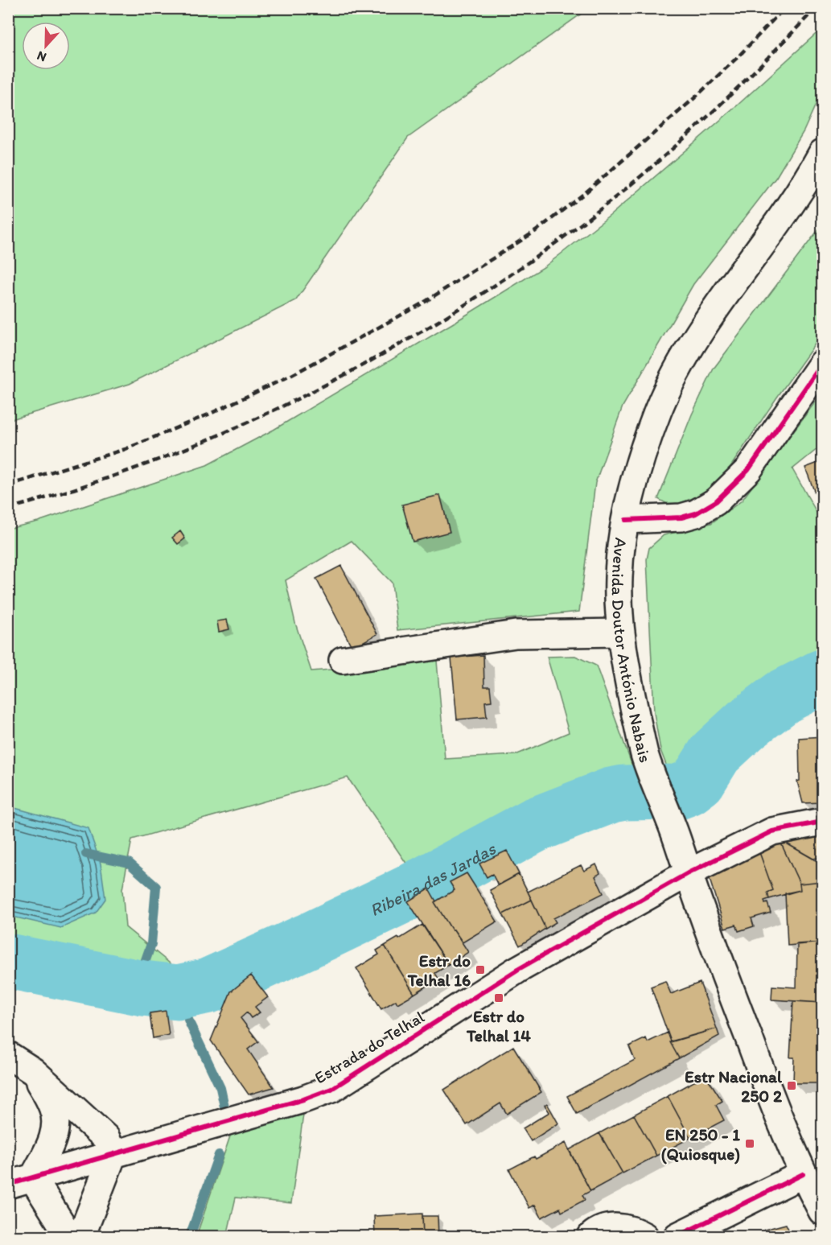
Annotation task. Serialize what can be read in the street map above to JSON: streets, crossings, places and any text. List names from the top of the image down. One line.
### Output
{"streets":{"street":["Avenida Doutor António Nabais","Estrada do Telhal"]},"crossings":[["Avenida Doutor António Nabais","Estrada do Telhal"]],"water":["Ribeira das Jardas"],"places":{"transit":["Estr do Telhal 16","Estr do Telhal 14","Estr Nacional 250 2","EN 250 - 1 (Quiosque)"]},"north":"bottom"}
